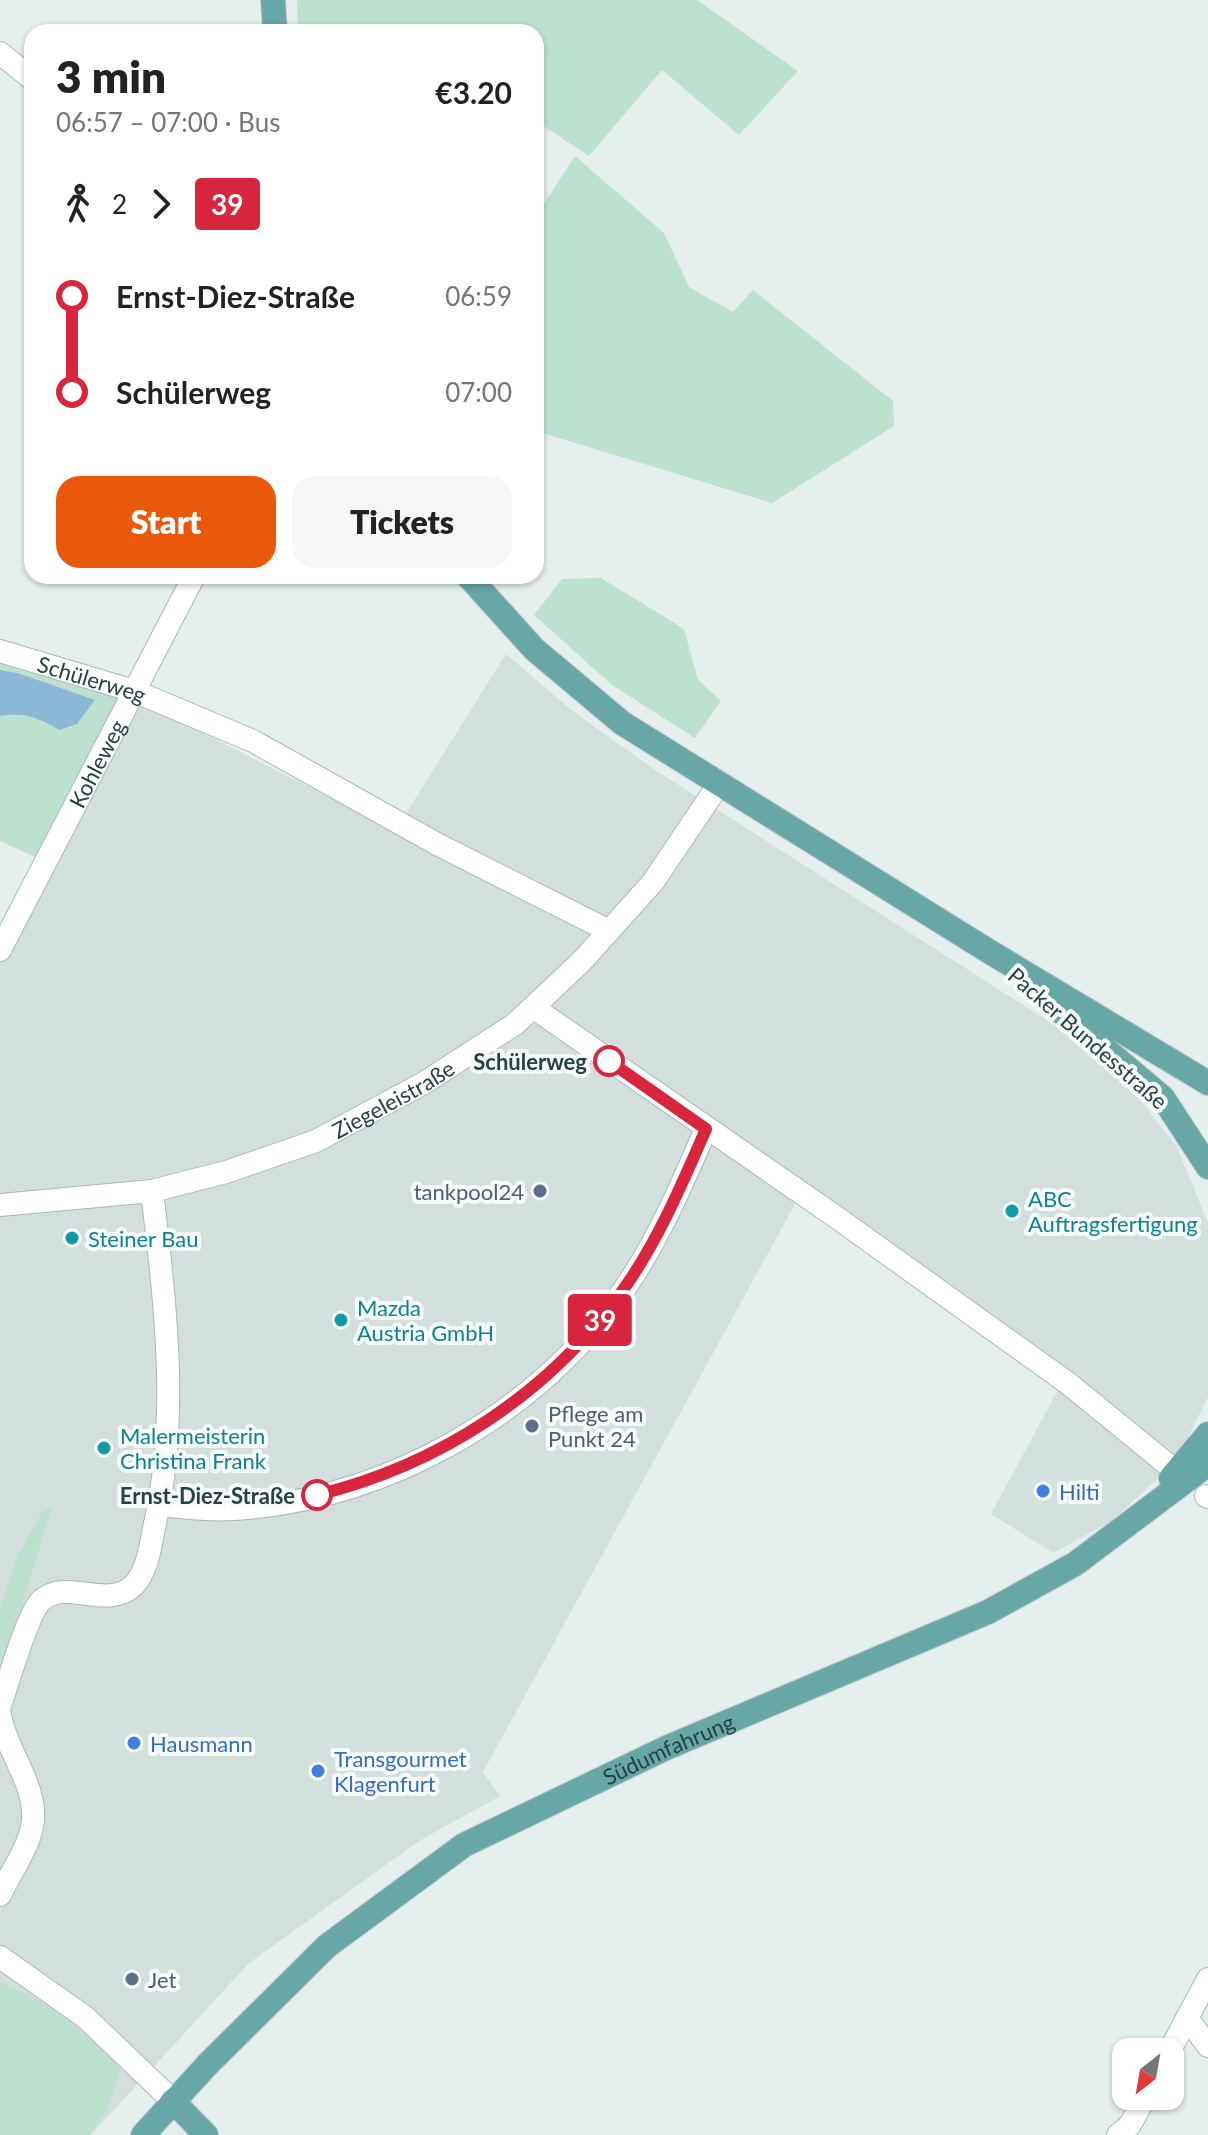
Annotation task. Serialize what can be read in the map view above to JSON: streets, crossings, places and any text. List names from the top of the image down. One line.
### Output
{"streets":{"main road":["Packer Bundesstraße","Südumfahrung"],"street":["Schülerweg","Kohleweg","Ziegeleistraße"]},"crossings":[["Schülerweg","Kohleweg"],["Schülerweg","Ziegeleistraße"]],"places":["Schülerweg","tankpool24","ABC Auftragsfertigung","Steiner Bau","Mazda Austria GmbH","Pflege am Punkt 24","Malermeisterin Christina Frank","Hilti","Ernst-Diez-Straße","Hausmann","Transgourmet Klagenfurt","Jet"],"lines":["bus line 39"],"north":"bottom left","page":{"on_map":"39","heading":["3 min","06:57 – 07:00 · Bus","€3.20"],"legs":["2","39"],"list":[{"name":"Ernst-Diez-Straße","value":"06:59"},{"name":"Schülerweg","value":"07:00"}],"buttons":["Start","Tickets"]}}
